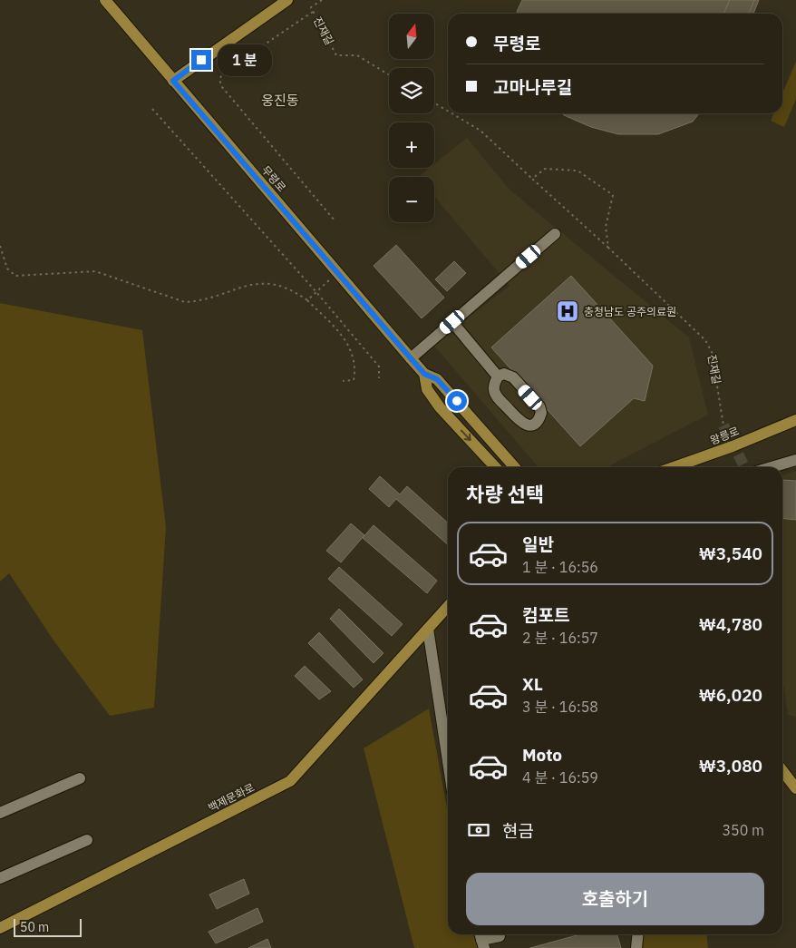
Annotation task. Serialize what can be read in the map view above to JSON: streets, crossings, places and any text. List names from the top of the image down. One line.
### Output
{"streets":{"main road":["무령로","왕릉로","백제문화로"],"path":["진재길"]},"districts":["웅진동"],"places":{"hospital":["충청남도 공주의료원"]},"scale_bar":"50 m","north":"top","page":{"map_buttons":["+","−"],"banner":["무령로","고마나루길"],"bubble":"1 분","heading":"차량 선택","list":[{"name":"일반","note":"1 분 · 16:56","value":"₩3,540"},{"name":"컴포트","note":"2 분 · 16:57","value":"₩4,780"},{"name":"XL","note":"3 분 · 16:58","value":"₩6,020"},{"name":"Moto","note":"4 분 · 16:59","value":"₩3,080"}],"pay":["현금","350 m"],"buttons":"호출하기","scale":"50 m"}}
